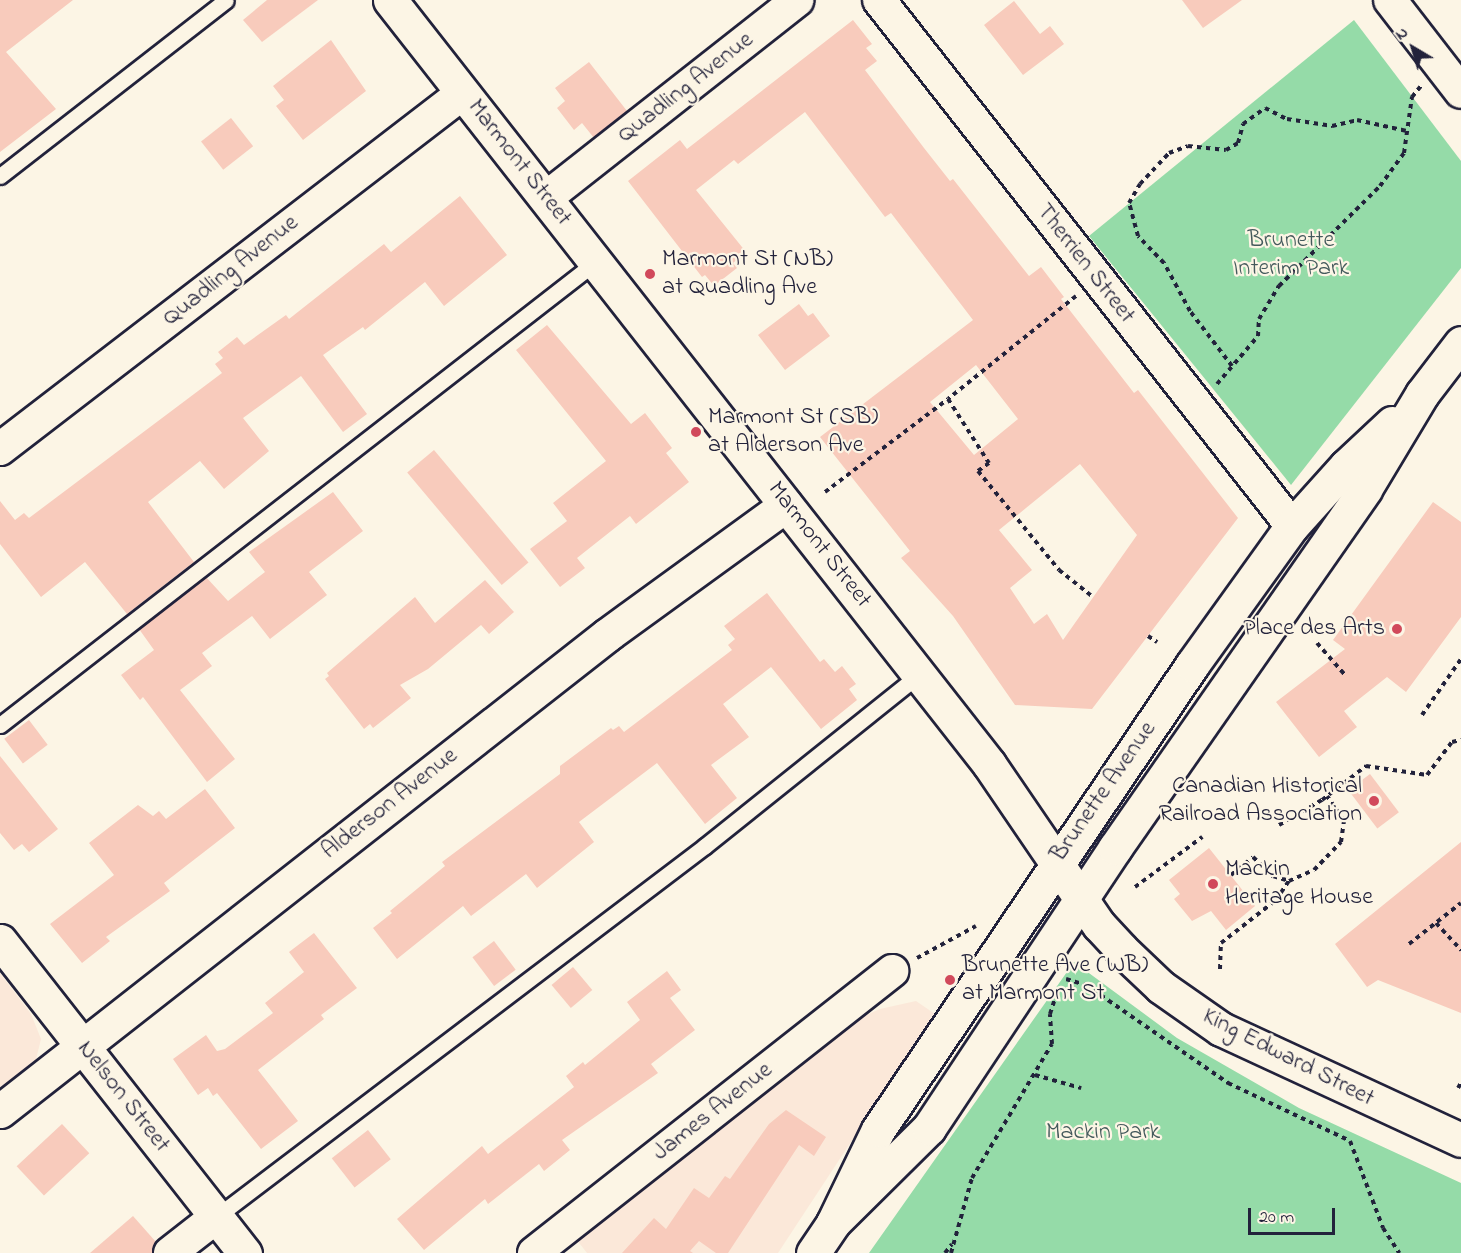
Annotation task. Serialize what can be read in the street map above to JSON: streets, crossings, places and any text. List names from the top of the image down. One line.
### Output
{"streets":{"main road":["Marmont Street","Brunette Avenue","Alderson Avenue","King Edward Street","Nelson Street"],"street":["Quadling Avenue","Therrien Street","James Avenue"]},"crossings":[["Quadling Avenue","Marmont Street"],["Marmont Street","Brunette Avenue"],["Marmont Street","Alderson Avenue"],["Marmont Street","King Edward Street"],["Therrien Street","Brunette Avenue"],["Brunette Avenue","King Edward Street"],["Alderson Avenue","Nelson Street"]],"parks":["Brunette Interim Park","Mackin Park"],"places":["Marmont St (NB) at Quadling Ave","Marmont St (SB) at Alderson Ave","Place des Arts","Canadian Historical Railroad Association","Mackin Heritage House","Brunette Ave (WB) at Marmont St"],"scale_bar":"20 m","north":"top left"}
